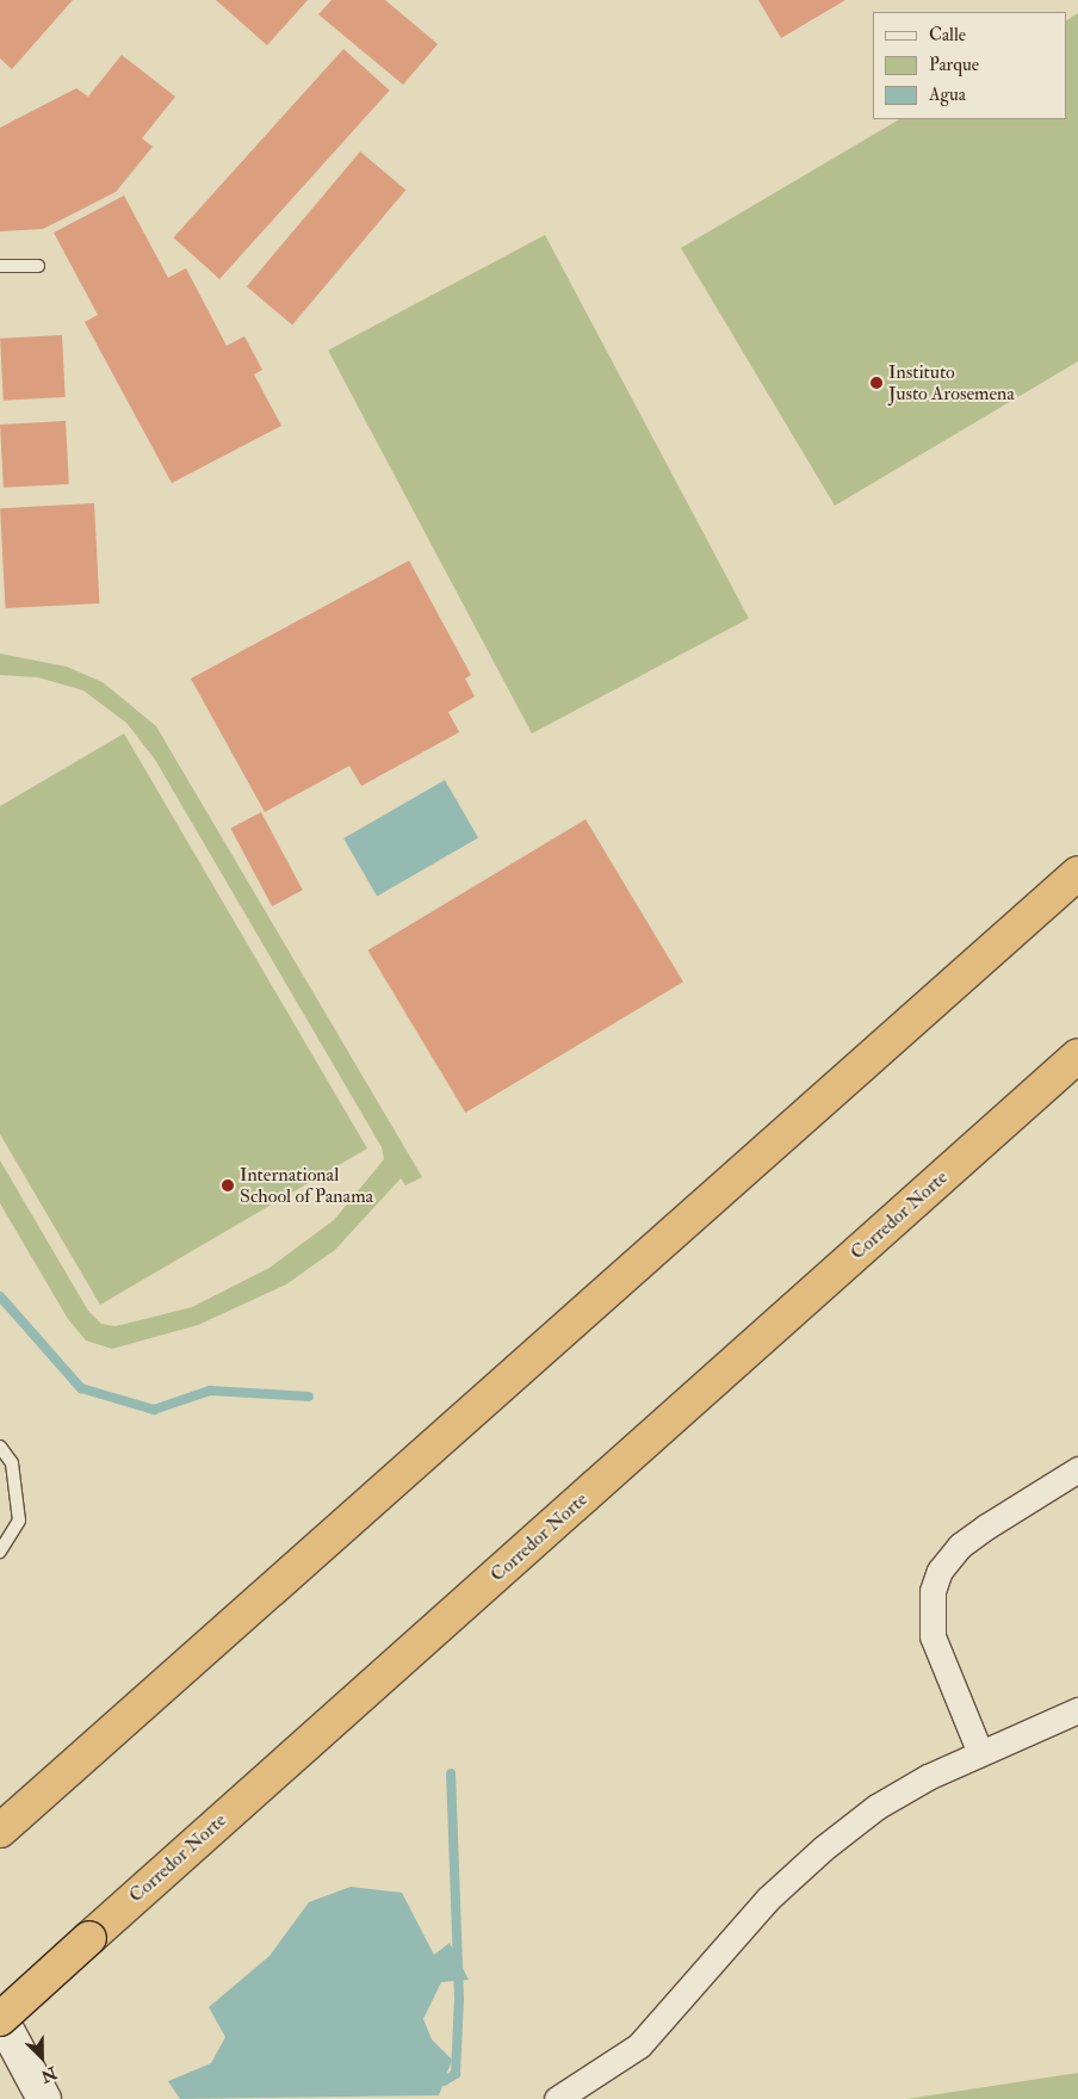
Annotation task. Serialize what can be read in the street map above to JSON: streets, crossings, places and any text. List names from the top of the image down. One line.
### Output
{"streets":{"highway":["Corredor Norte"]},"places":["Instituto Justo Arosemena","International School of Panama"],"legend":["Calle","Parque","Agua"],"north":"bottom right"}
